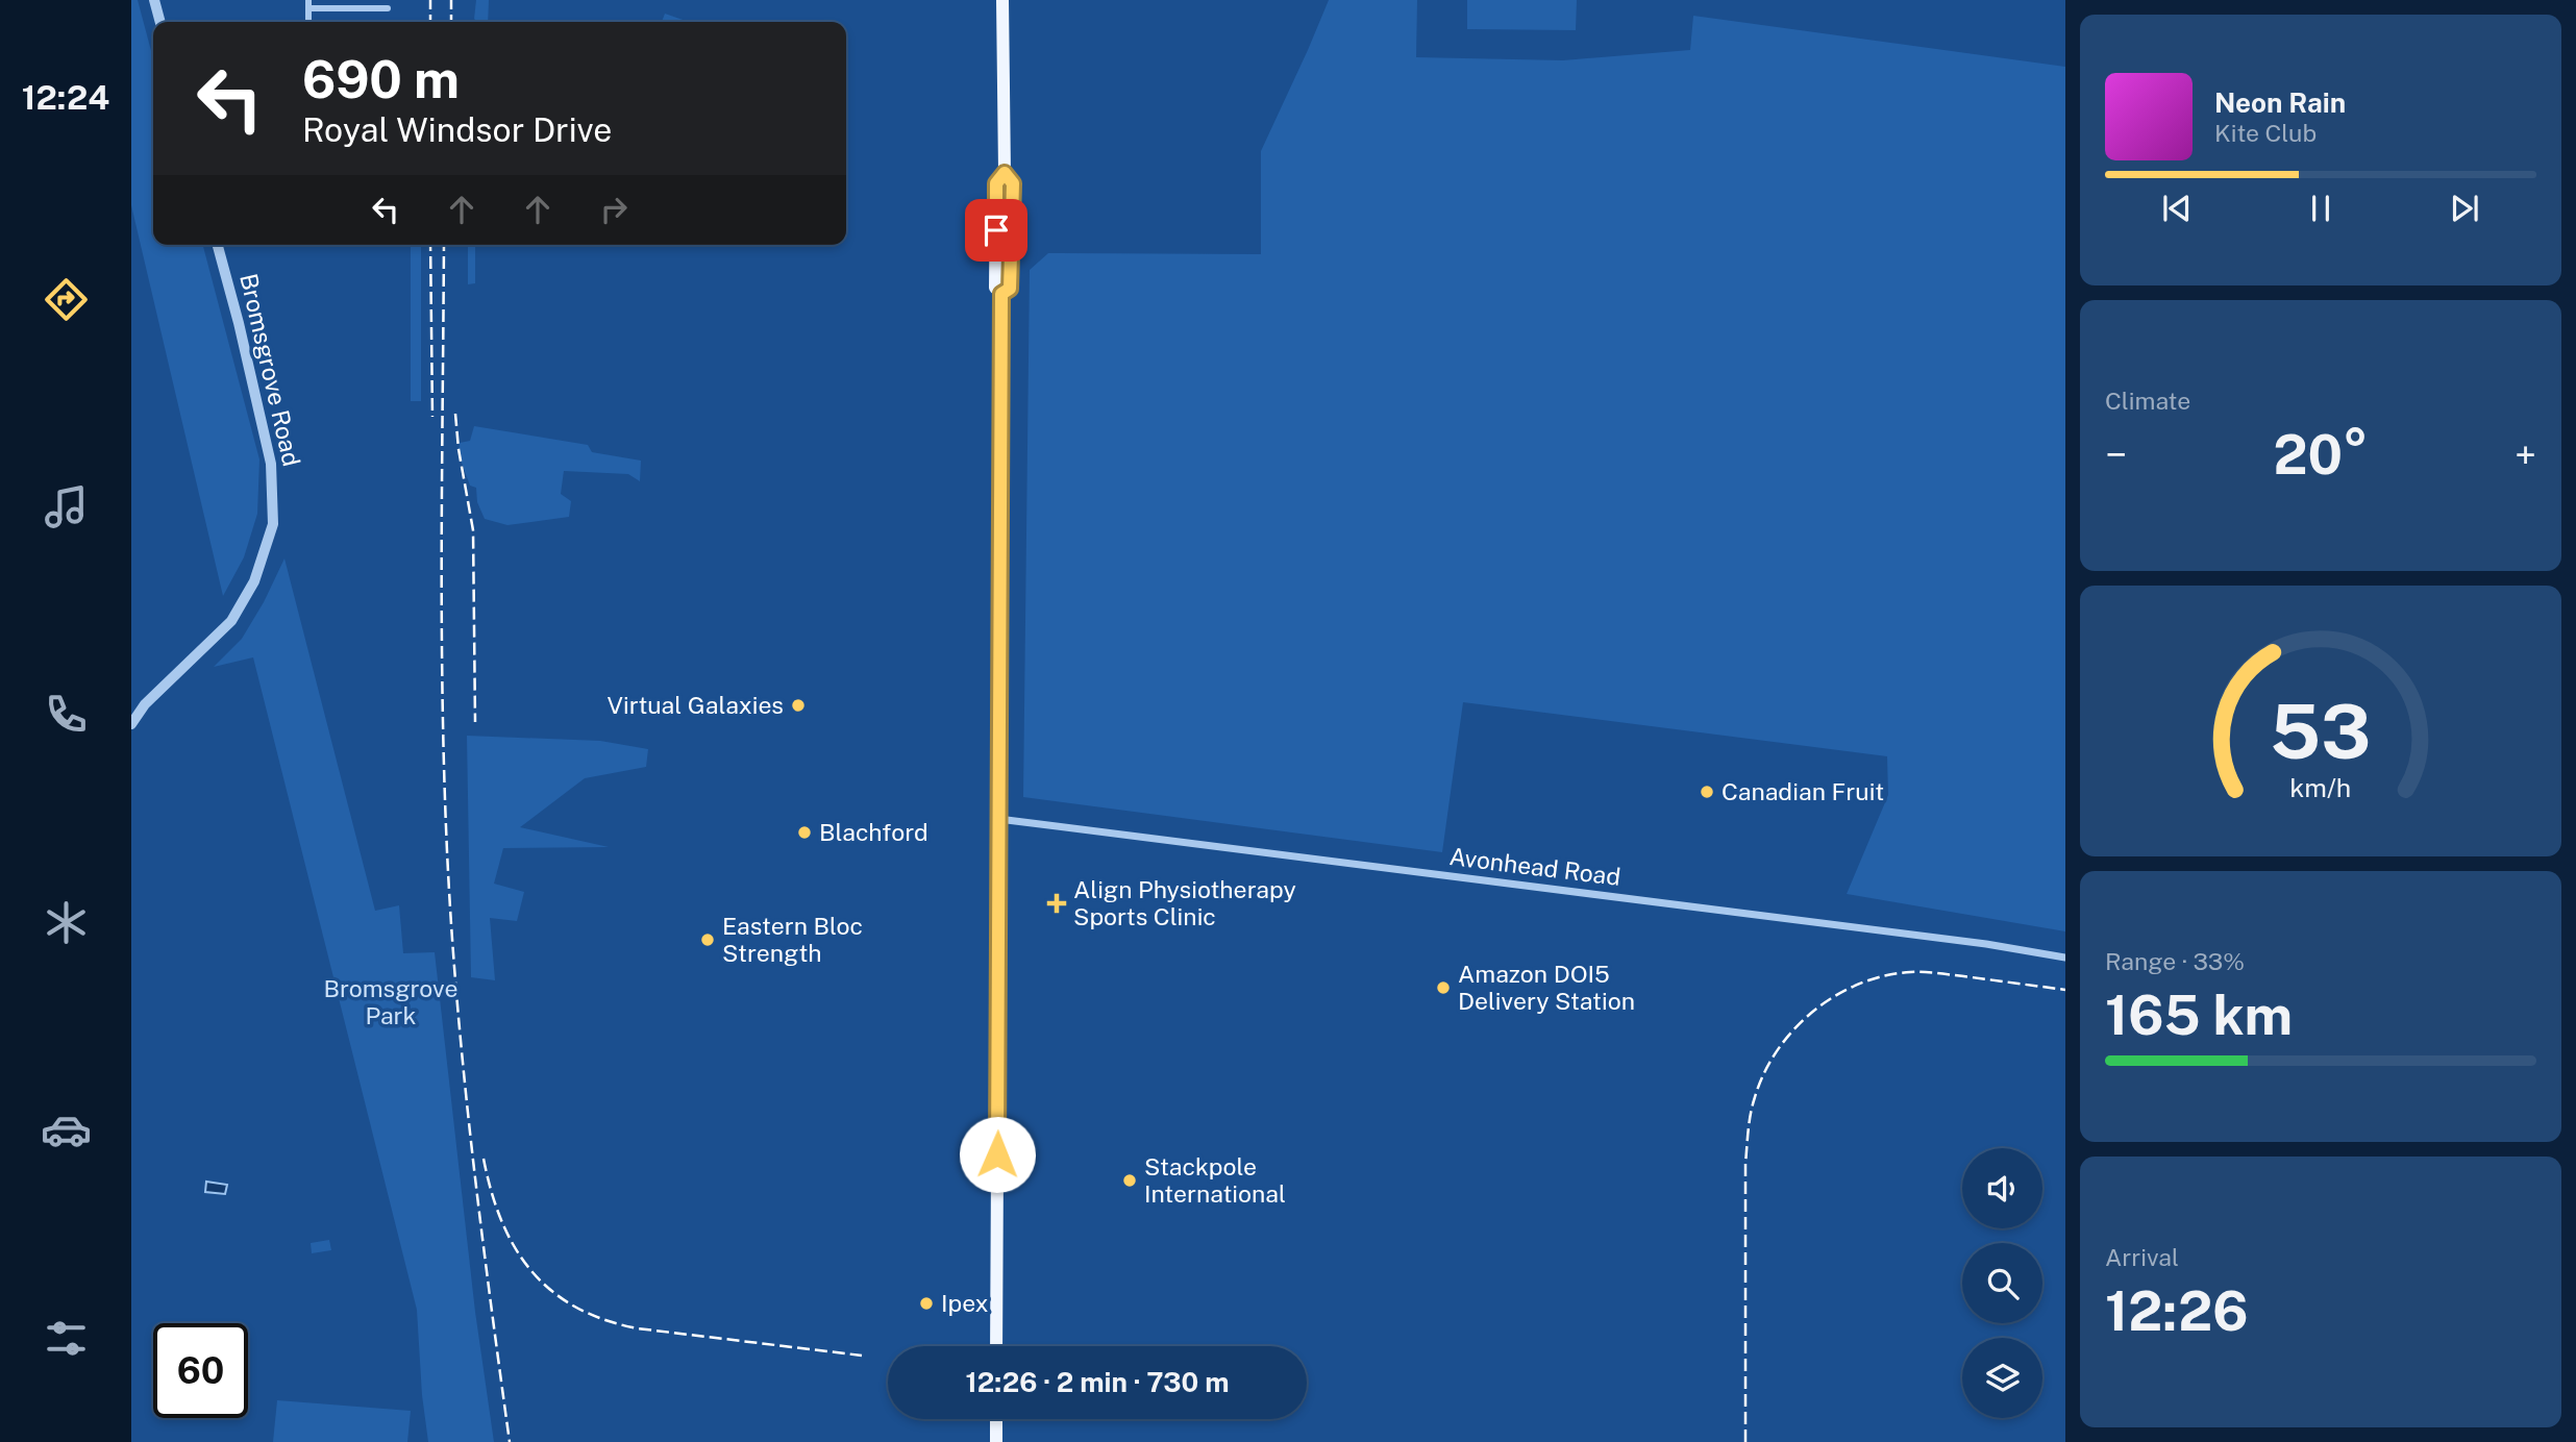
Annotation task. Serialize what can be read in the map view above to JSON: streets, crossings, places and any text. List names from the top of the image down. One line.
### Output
{"streets":{"street":["Bromsgrove Road","Avonhead Road"]},"parks":["Bromsgrove Park"],"places":{"other":["Virtual Galaxies","Canadian Fruit","Blachford","Eastern Bloc Strength","Amazon DOI5 Delivery Station","Stackpole International","Ipex"],"health":["Align Physiotherapy Sports Clinic"]},"page":{"tabs":"12:24","turn":["690 m","Royal Windsor Drive"],"song":["Neon Rain","Kite Club"],"tile":["Climate",["Range · 33%","165 km"],["Arrival","12:26"]],"heat":["−","20°","+"],"limit":"60","trip":"12:26 · 2 min · 730 m","gauge":["53","km/h"]}}
